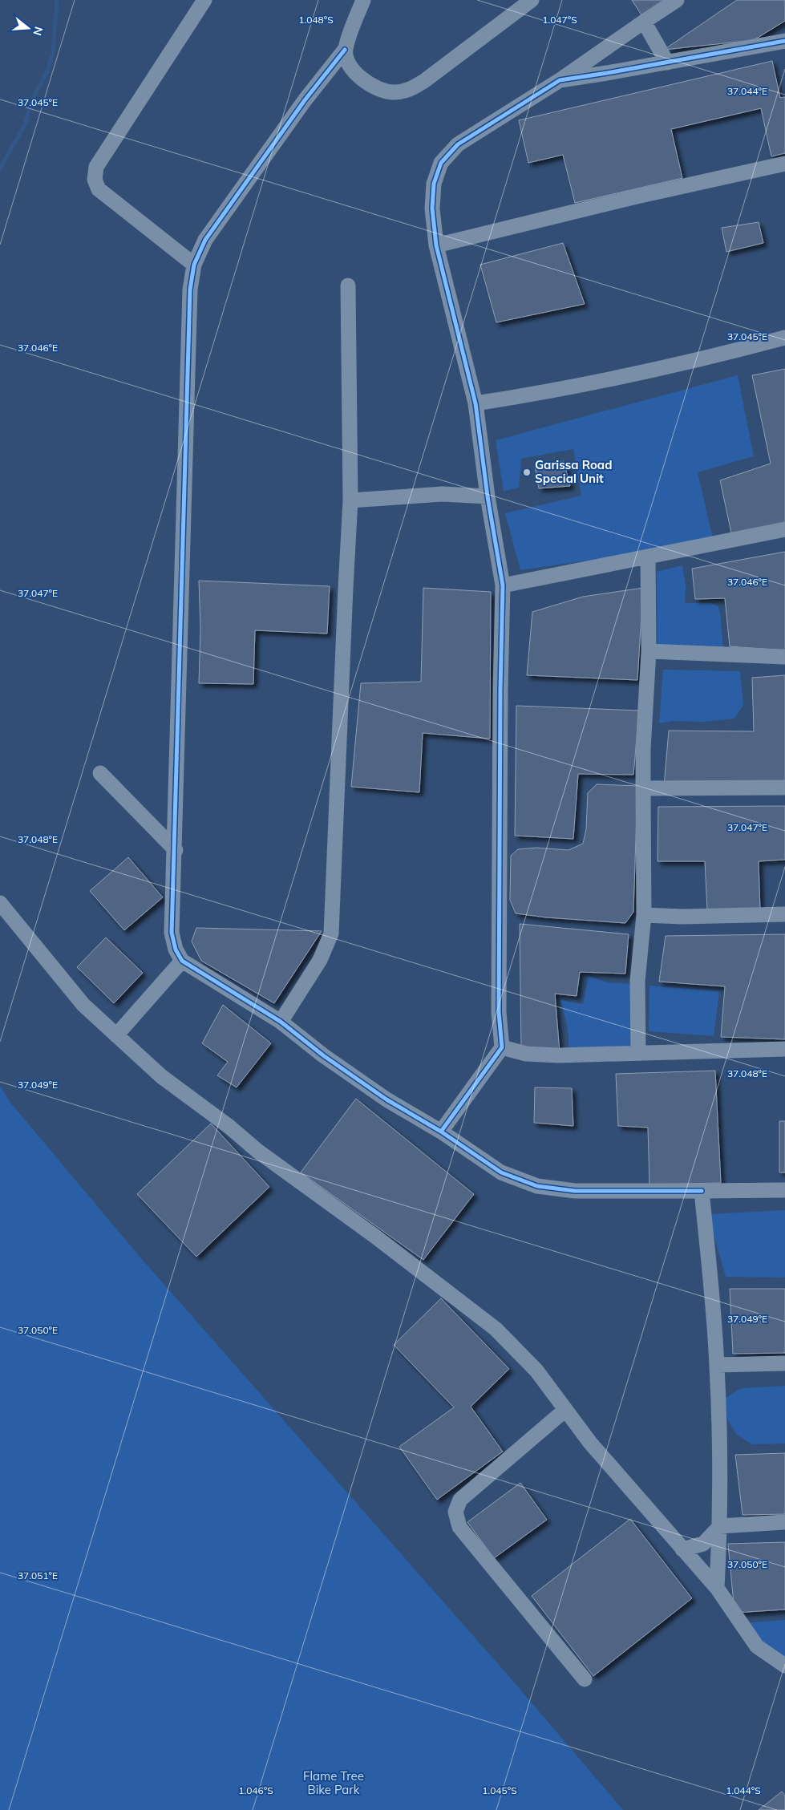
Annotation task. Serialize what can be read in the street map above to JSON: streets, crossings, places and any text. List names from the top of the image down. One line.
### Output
{"parks":["Flame Tree Bike Park"],"places":["Garissa Road Special Unit"],"north":"right","coordinates":["1.048°S","1.047°S","37.044°E","37.045°E","37.046°E","37.047°E","37.048°E","37.049°E","37.050°E","37.051°E","1.046°S","1.045°S","1.044°S"]}
